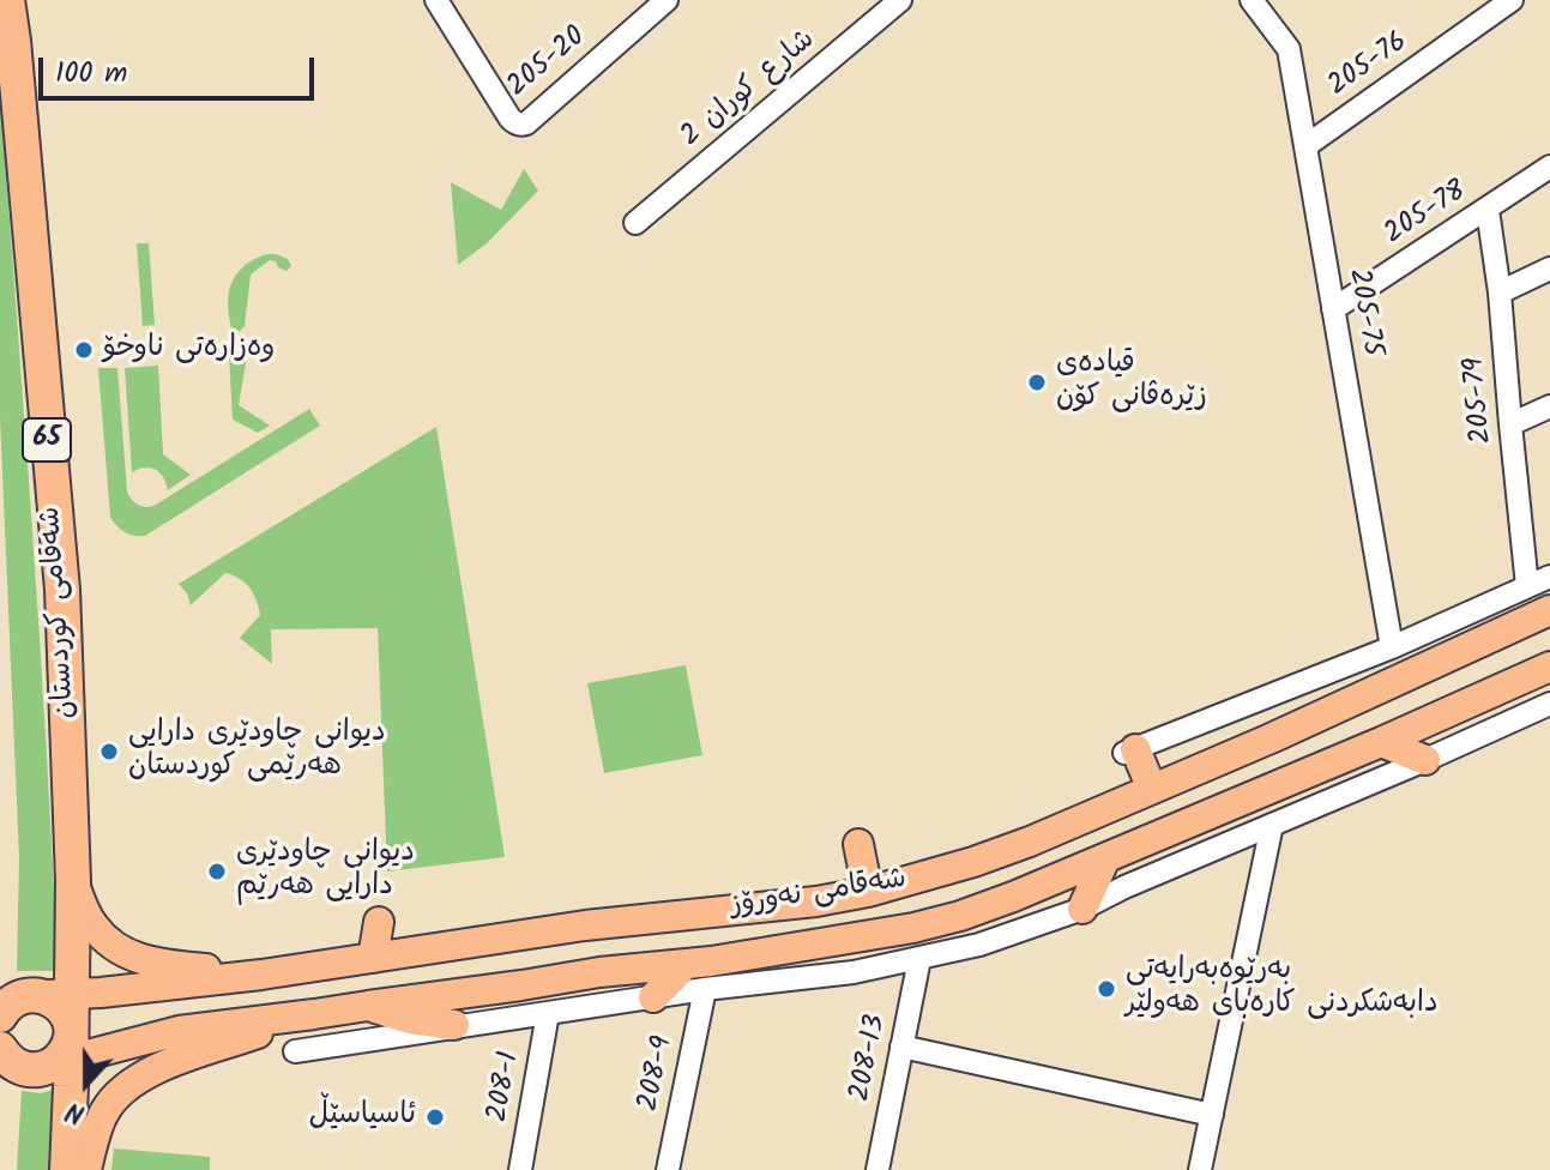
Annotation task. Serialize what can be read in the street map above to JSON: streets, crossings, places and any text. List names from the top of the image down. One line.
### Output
{"streets":{"highway":["65","شەقامی کوردستان"],"main road":["شەقامی نەورۆز"],"street":["205-20","205-76","شارع كوران 2","205-78","205-75","205-79","208-13","208-9","208-1"]},"crossings":[["205-76","205-75"],["205-78","205-75"],["205-78","205-79"],["شەقامی کوردستان","شەقامی نەورۆز"]],"places":["وەزارەتی ناوخۆ","قیادەی زێرەڤانی کۆن","دیوانی چاودێری دارایی هەرێمی کوردستان","دیوانی چاودێری دارایی هەرێم","بەرێوەبەرایەتی دابەشکردنی کارەبای هەولێر","ئاسیاسێڵ"],"scale_bar":"100 m","north":"bottom"}
